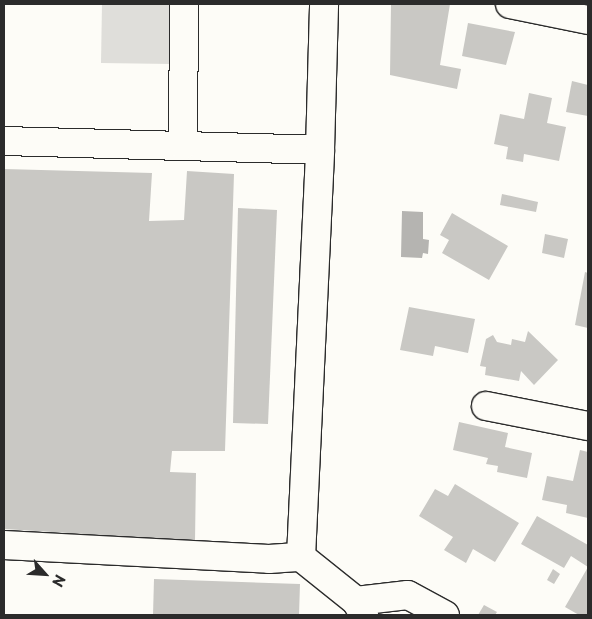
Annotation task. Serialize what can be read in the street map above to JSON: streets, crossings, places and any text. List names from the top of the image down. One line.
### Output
{"north":"bottom right"}
